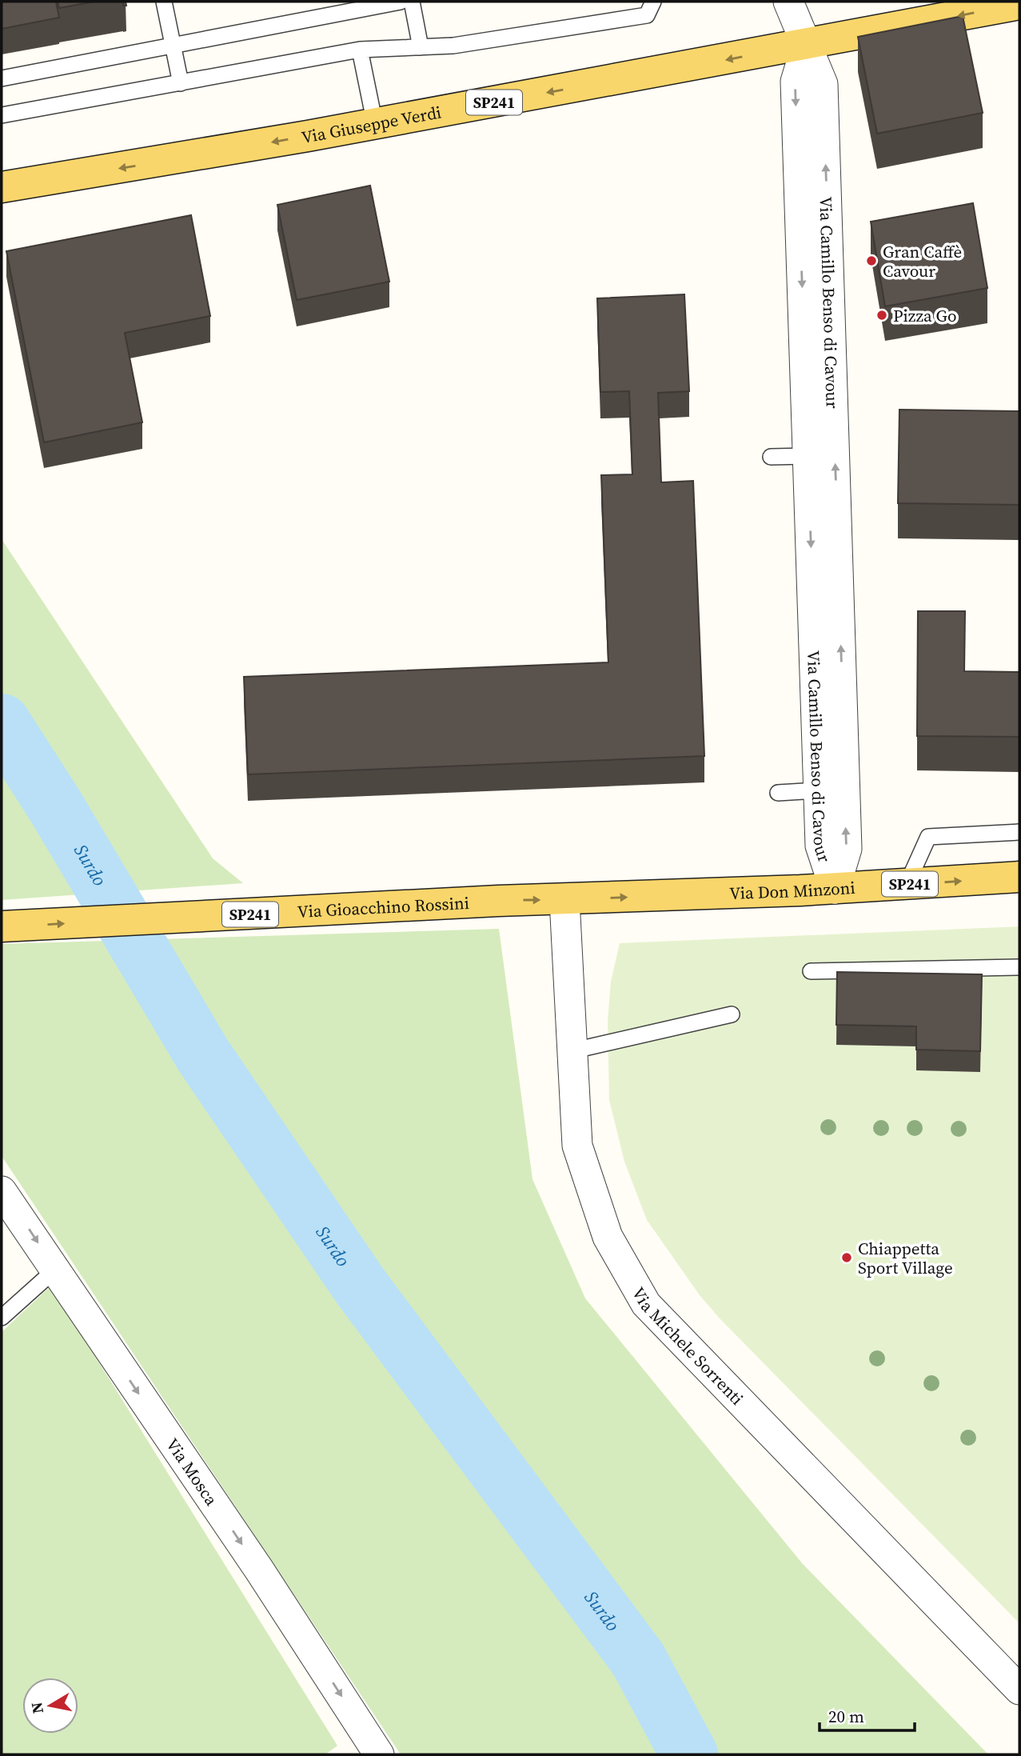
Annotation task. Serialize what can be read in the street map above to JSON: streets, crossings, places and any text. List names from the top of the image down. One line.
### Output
{"streets":{"main road":["SP241","Via Giuseppe Verdi","Via Don Minzoni","Via Gioacchino Rossini"],"street":["Via Camillo Benso di Cavour","Via Michele Sorrenti","Via Mosca"]},"crossings":[["SP241","Via Giuseppe Verdi"],["SP241","Via Camillo Benso di Cavour"],["Via Giuseppe Verdi","Via Camillo Benso di Cavour"],["Via Camillo Benso di Cavour","Via Don Minzoni"],["Via Don Minzoni","Via Gioacchino Rossini"],["Via Don Minzoni","Via Michele Sorrenti"],["Via Gioacchino Rossini","Via Michele Sorrenti"]],"one_way":["Via Giuseppe Verdi","Via Don Minzoni","Via Gioacchino Rossini","Via Mosca"],"water":["Surdo"],"places":["Gran Caffè Cavour","Pizza Go","Chiappetta Sport Village"],"scale_bar":"20 m","north":"left"}
